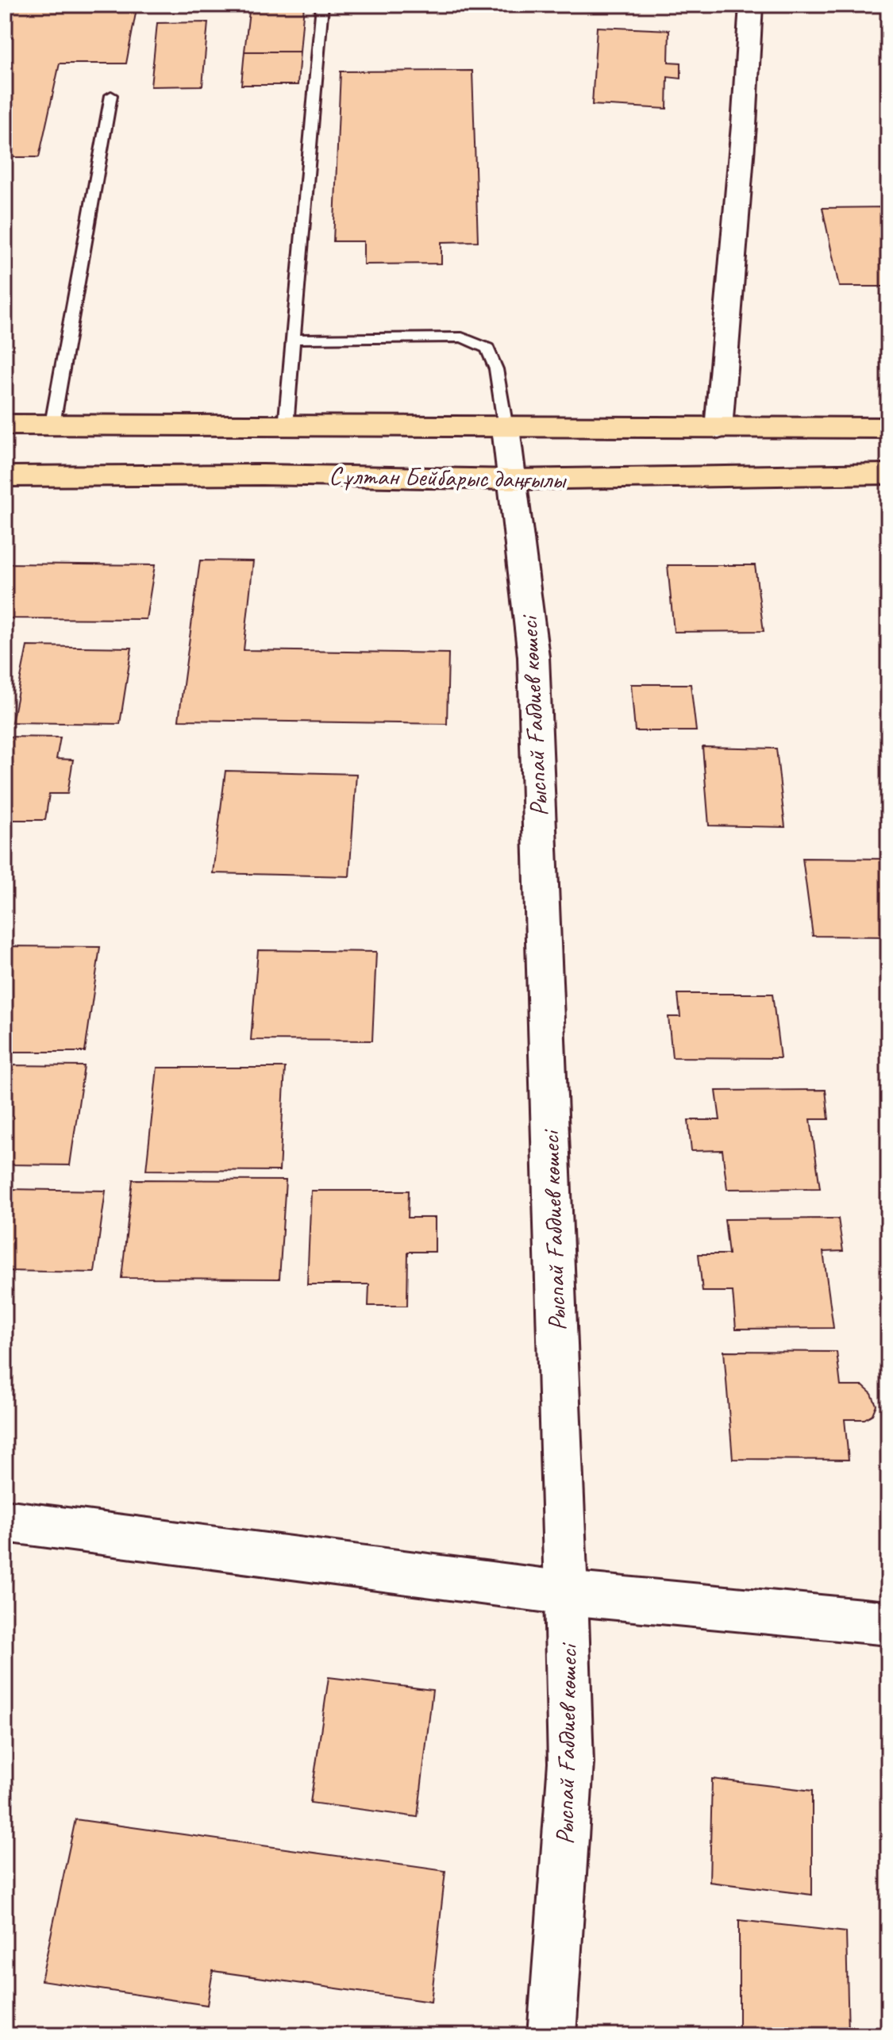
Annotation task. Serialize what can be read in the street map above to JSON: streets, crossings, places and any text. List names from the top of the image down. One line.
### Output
{"streets":{"main road":["Сұлтан Бейбарыс даңғылы"],"street":["Рыспай Ғабдиев көшесі"]},"crossings":[["Сұлтан Бейбарыс даңғылы","Рыспай Ғабдиев көшесі"]]}
